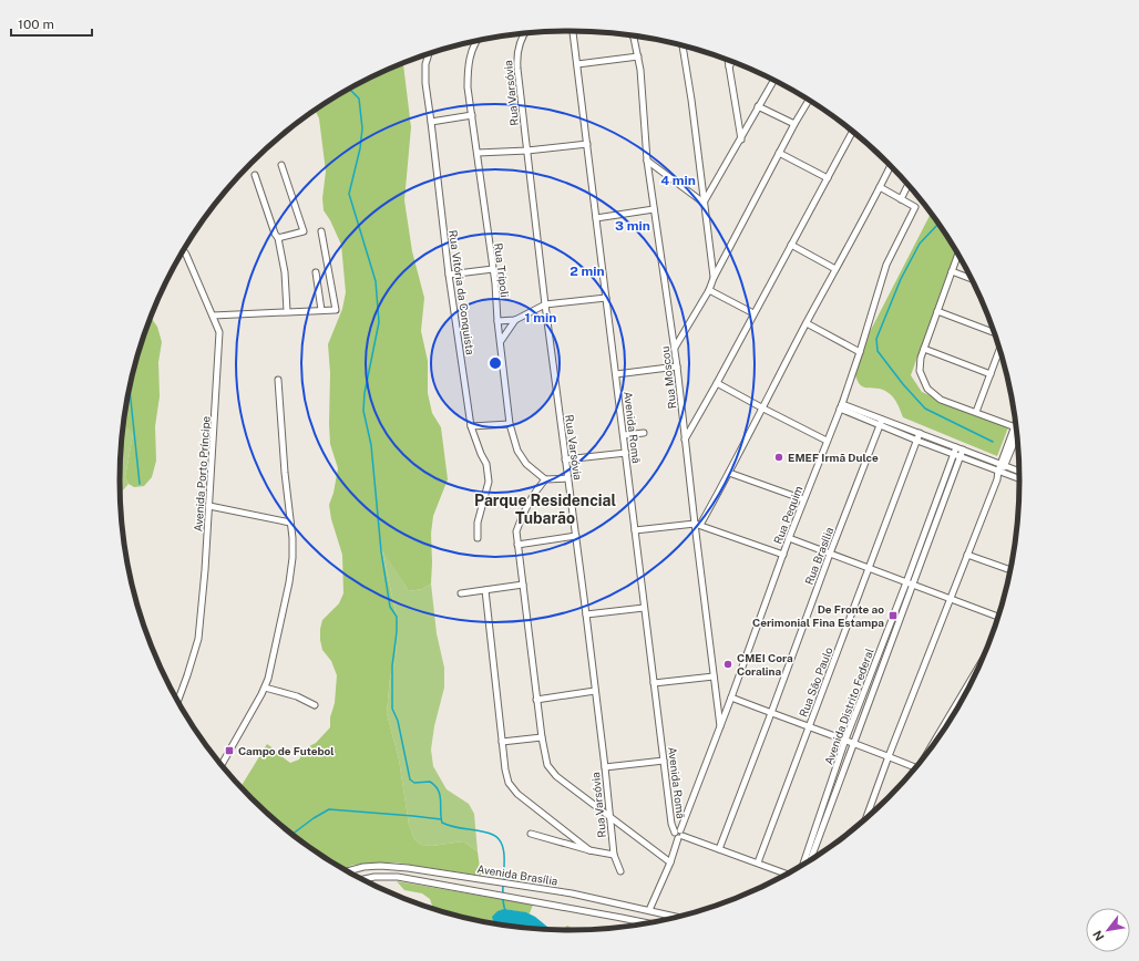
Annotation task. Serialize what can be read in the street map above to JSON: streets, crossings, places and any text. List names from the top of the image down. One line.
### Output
{"streets":{"street":["Rua Varsóvia","Rua Trípoli","Rua Vitória da Conquista","Rua Moscou","Avenida Romã","Avenida Porto Príncipe","Rua Pequim","Rua Brasília","Rua São Paulo","Avenida Distrito Federal","Avenida Brasília"]},"crossings":[["Rua Moscou","Rua Pequim"],["Avenida Romã","Rua Pequim"],["Rua Pequim","Avenida Brasília"]],"districts":["Parque Residencial Tubarão"],"places":{"other":["EMEF Irmã Dulce","CMEI Cora Coralina"],"transit":["De Fronte ao Cerimonial Fina Estampa","Campo de Futebol"]},"scale_bar":"100 m","north":"bottom left","rings":["4 min","3 min","2 min","1 min"]}
